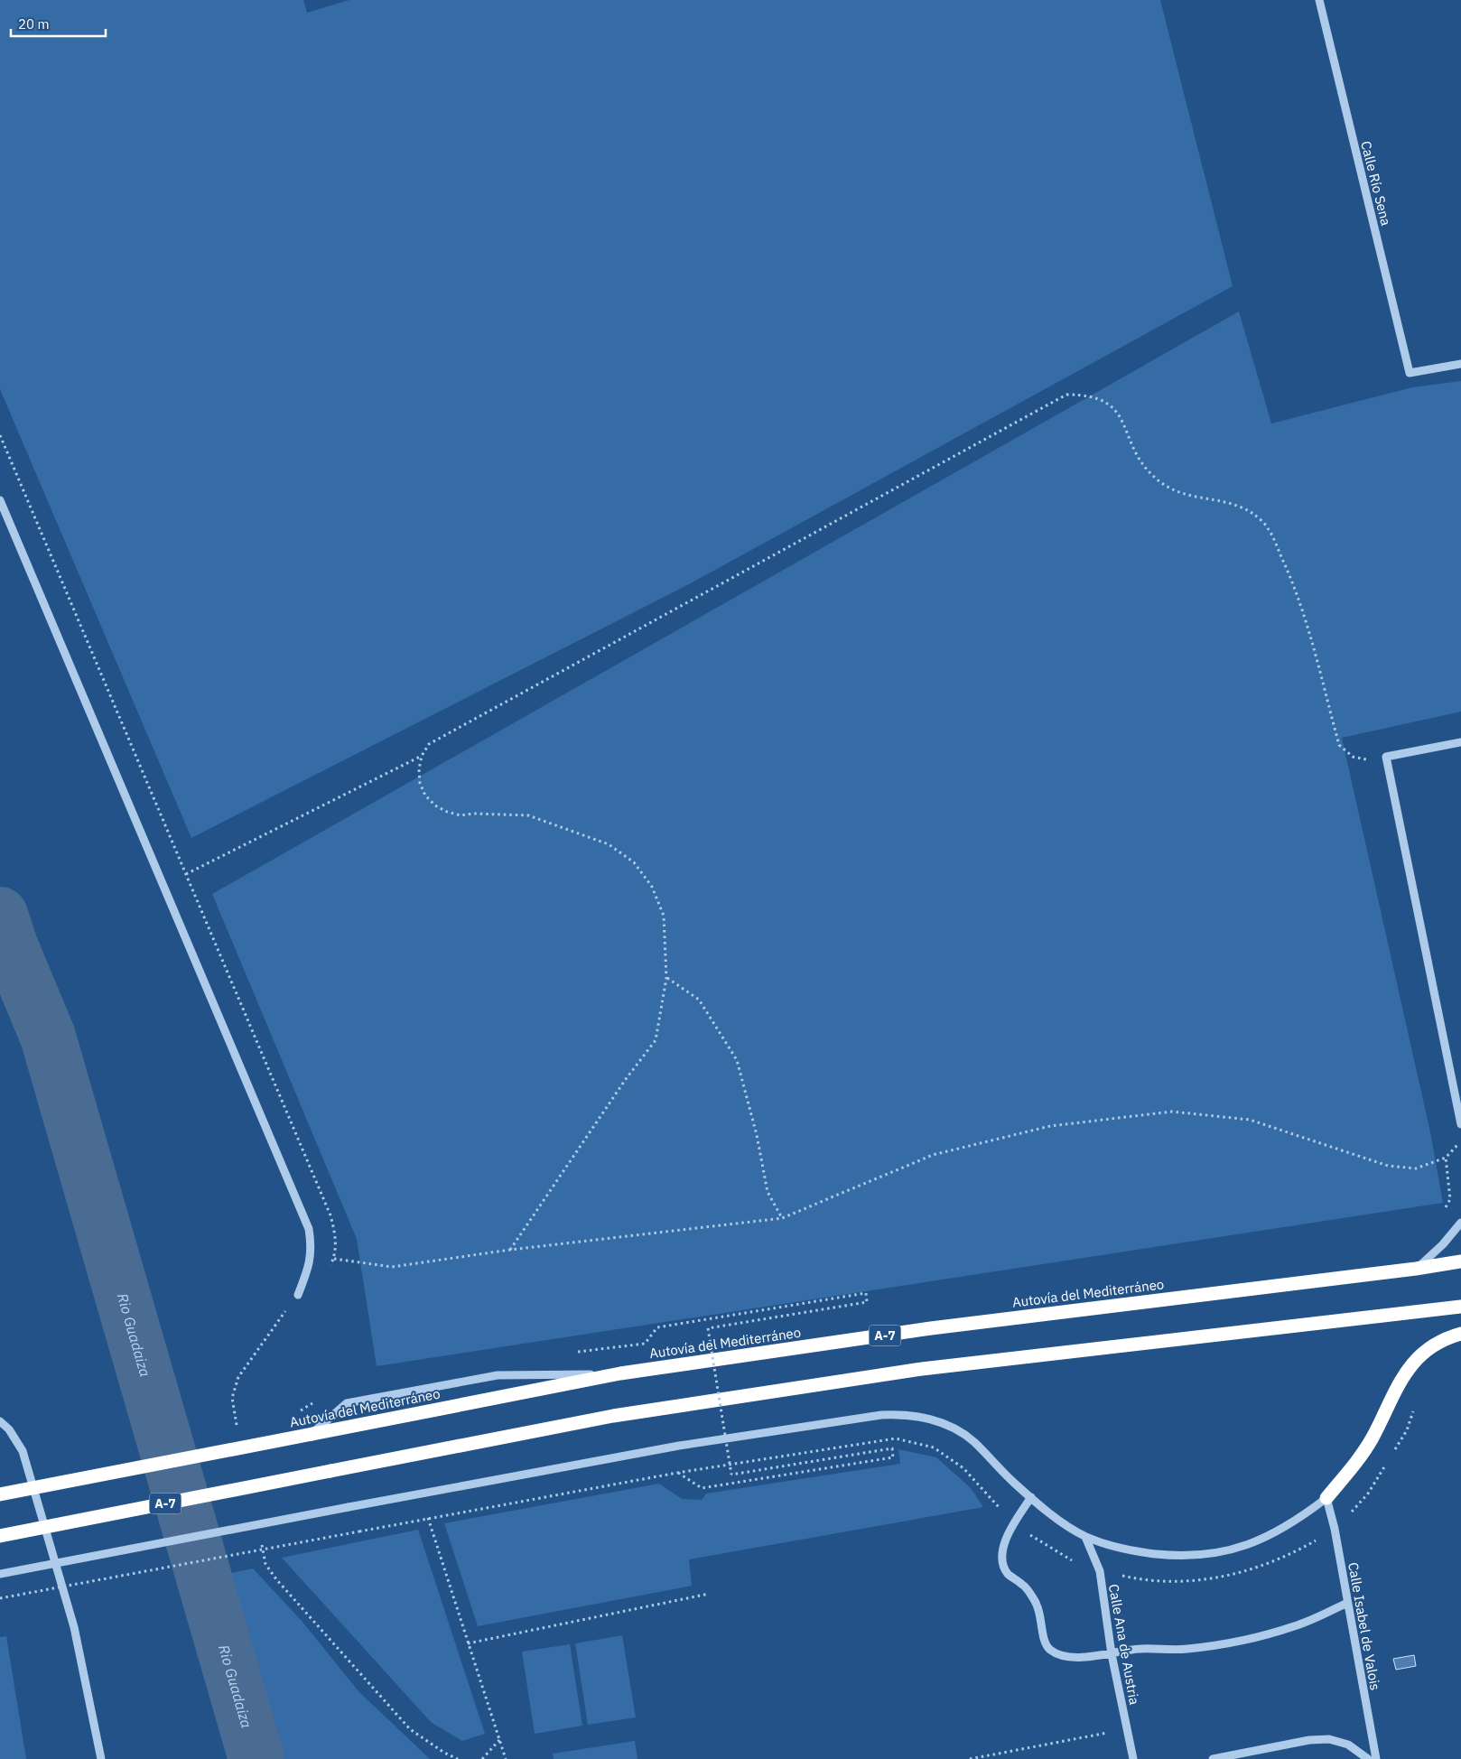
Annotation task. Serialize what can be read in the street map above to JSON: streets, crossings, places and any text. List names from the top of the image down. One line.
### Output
{"streets":{"highway":["Autovía del Mediterráneo","A-7"],"street":["Calle Río Sena","Calle Isabel de Valois","Calle Ana de Austria"]},"water":["Rio Guadaiza"],"scale_bar":"20 m"}
